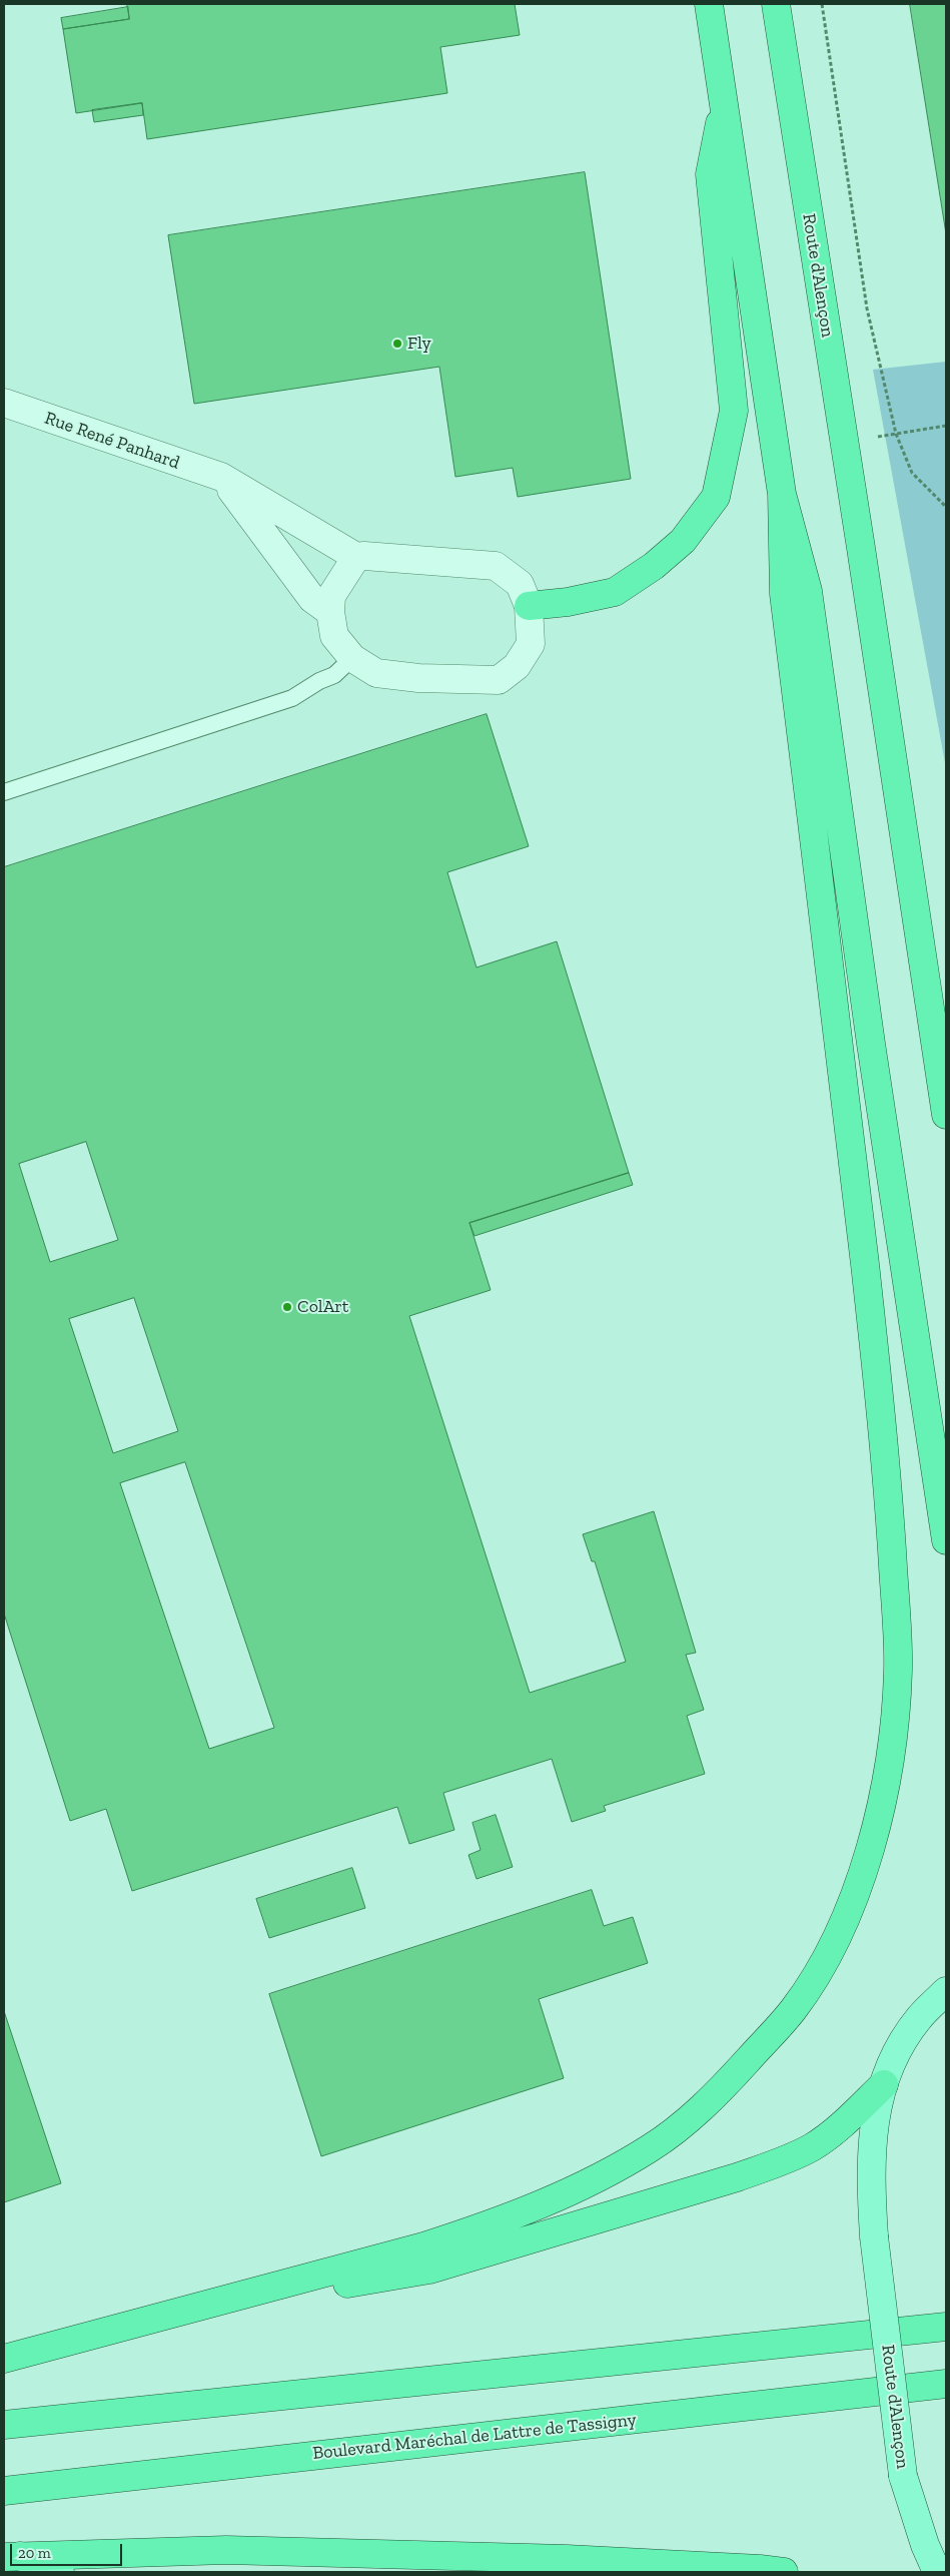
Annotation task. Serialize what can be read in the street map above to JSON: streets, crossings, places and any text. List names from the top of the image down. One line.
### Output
{"streets":{"highway":["Route d'Alençon","Boulevard Maréchal de Lattre de Tassigny"],"street":["Rue René Panhard"]},"places":["Fly","ColArt"],"scale_bar":"20 m"}
